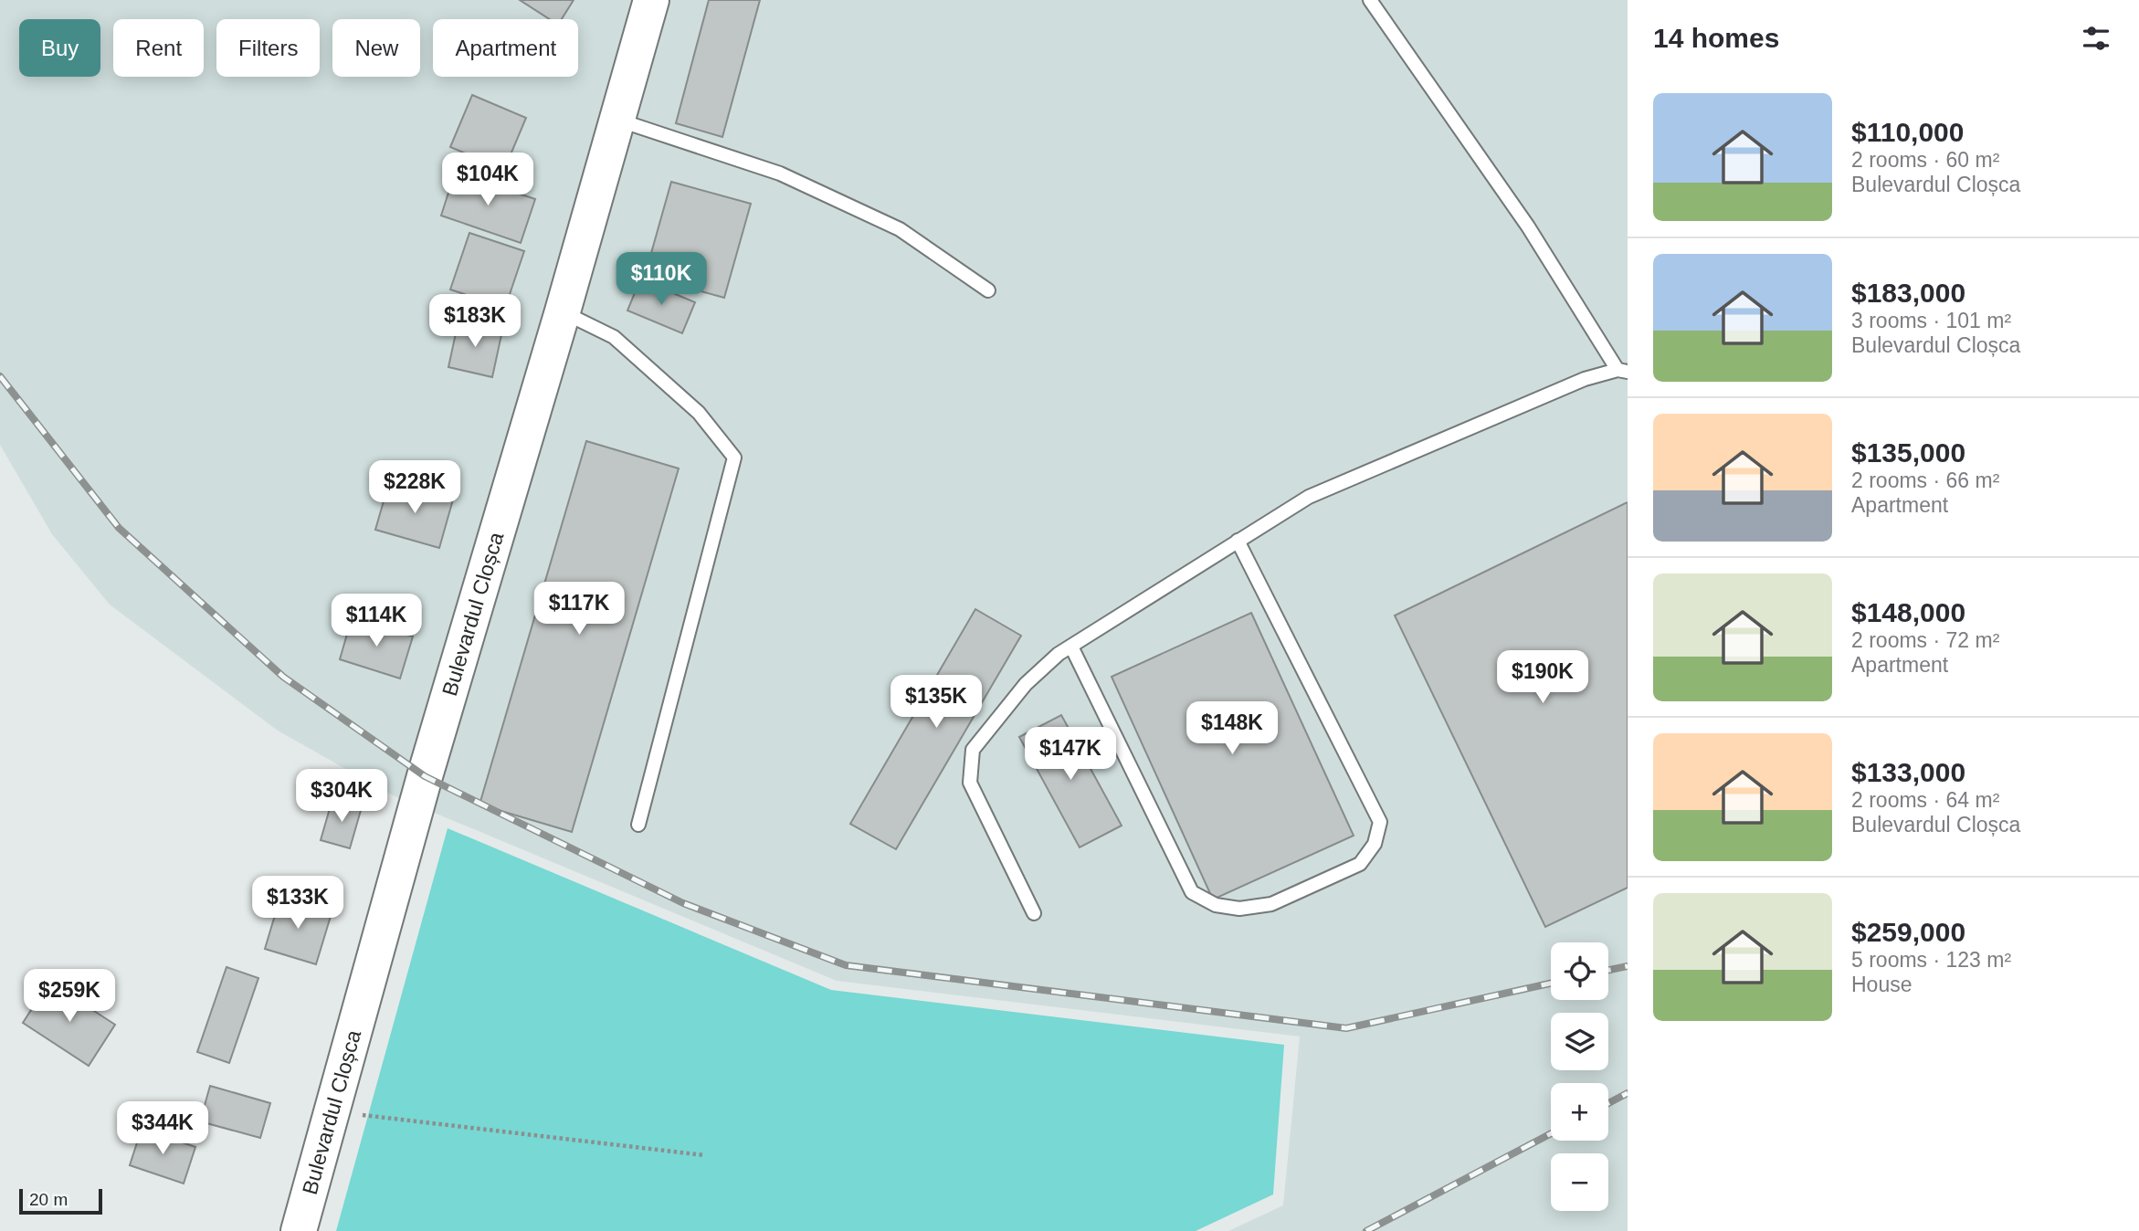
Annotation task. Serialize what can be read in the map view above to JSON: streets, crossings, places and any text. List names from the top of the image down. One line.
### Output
{"streets":{"main road":["Bulevardul Cloșca"]},"scale_bar":"20 m","page":{"heading":"14 homes","chip":["Buy","Rent","Filters","New","Apartment"],"list":[{"name":"$110,000","note":"2 rooms · 60 m² · Bulevardul Cloșca"},{"name":"$183,000","note":"3 rooms · 101 m² · Bulevardul Cloșca"},{"name":"$135,000","note":"2 rooms · 66 m² · Apartment"},{"name":"$148,000","note":"2 rooms · 72 m² · Apartment"},{"name":"$133,000","note":"2 rooms · 64 m² · Bulevardul Cloșca"},{"name":"$259,000","note":"5 rooms · 123 m² · House"}],"price":["$104K","$110K","$183K","$228K","$117K","$114K","$190K","$135K","$148K","$147K","$304K","$133K","$259K","$344K"],"map_buttons":["+","−"],"scale":"20 m"}}
